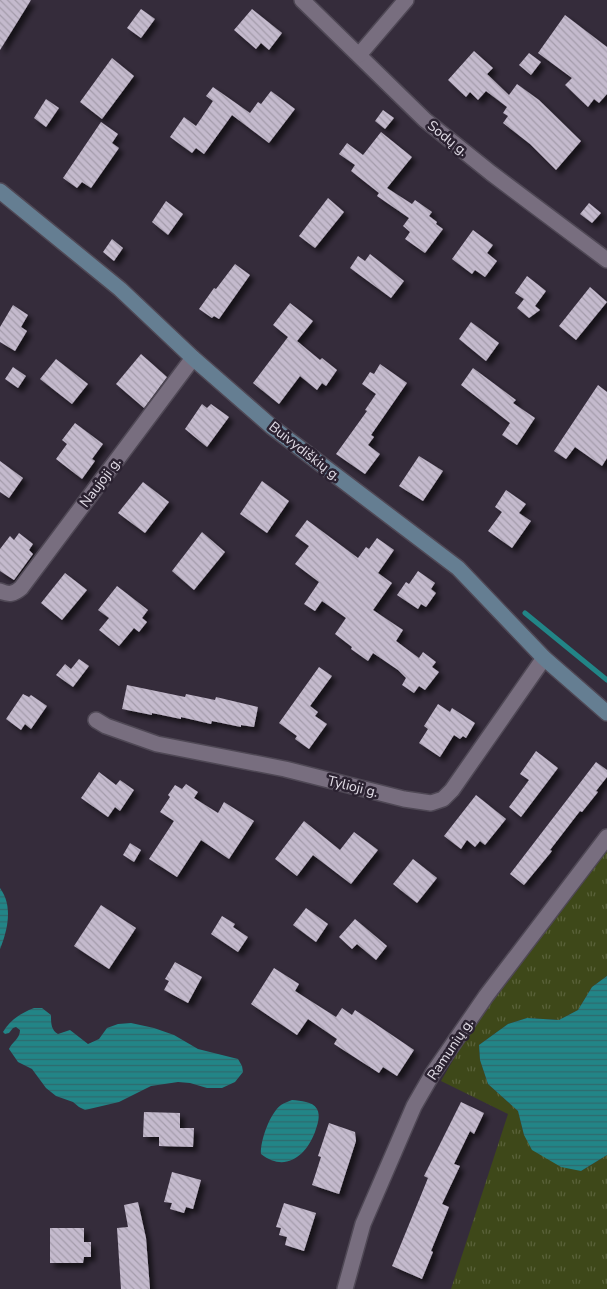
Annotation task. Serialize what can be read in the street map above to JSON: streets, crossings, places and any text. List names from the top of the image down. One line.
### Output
{"streets":{"main road":["Buivydiškių g."],"street":["Sodų g.","Naujoji g.","Tylioji g.","Ramunių g."]},"crossings":[["Buivydiškių g.","Naujoji g."],["Buivydiškių g.","Tylioji g."]]}
